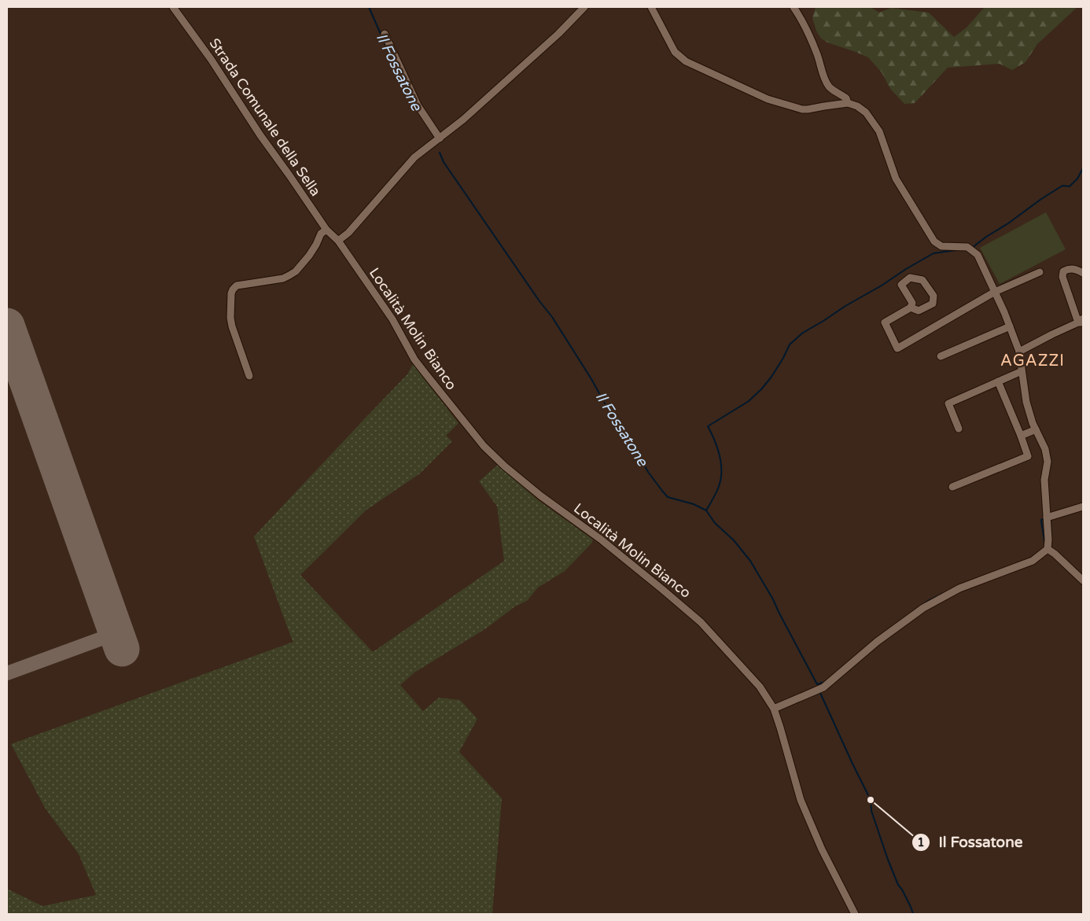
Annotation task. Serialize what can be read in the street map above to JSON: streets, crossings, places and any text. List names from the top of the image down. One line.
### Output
{"streets":{"street":["Strada Comunale della Sella","Località Molin Bianco"]},"crossings":[["Strada Comunale della Sella","Località Molin Bianco"]],"districts":["AGAZZI"],"water":["Il Fossatone"],"places":["Il Fossatone"]}
